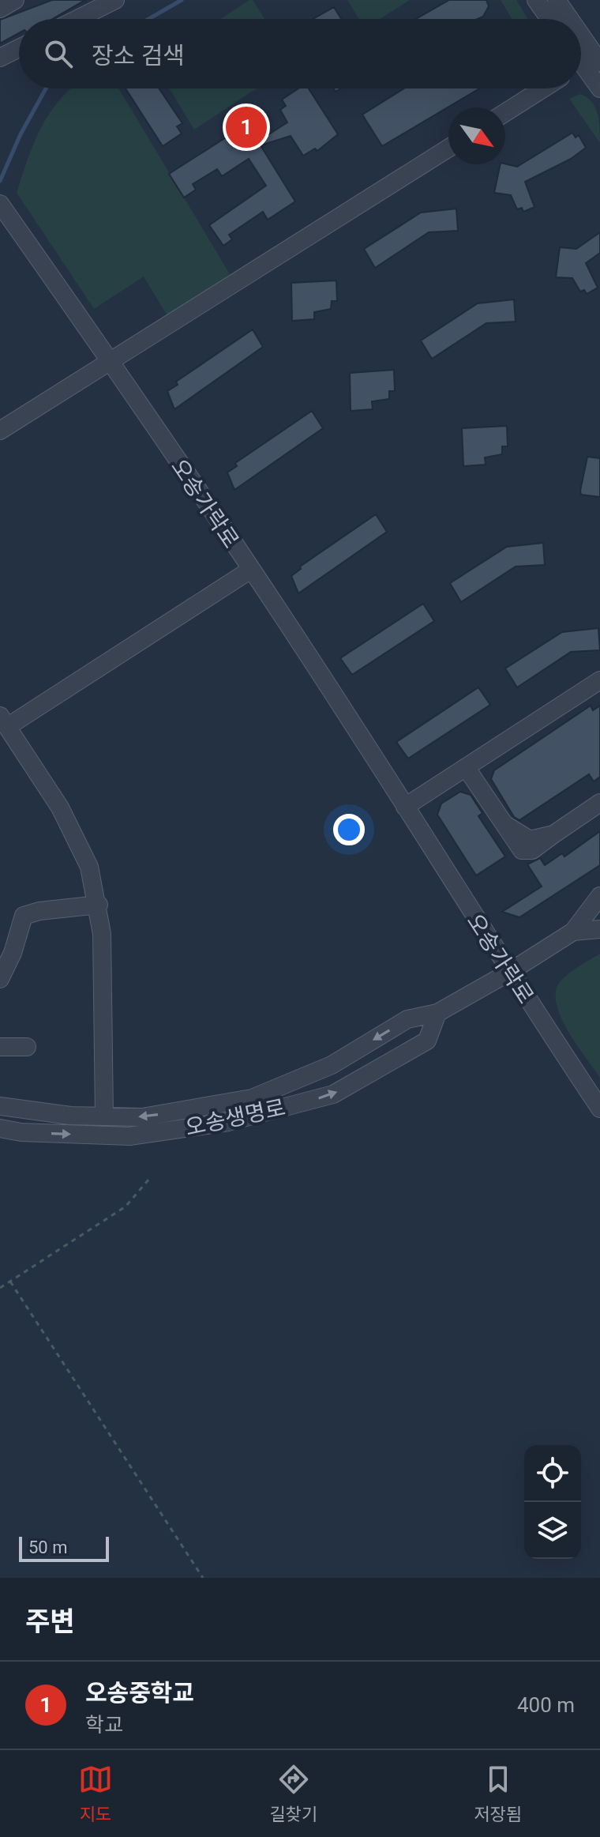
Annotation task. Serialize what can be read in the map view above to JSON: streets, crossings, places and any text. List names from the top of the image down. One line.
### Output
{"streets":{"street":["오송가락로","오송생명로"]},"crossings":[["오송가락로","오송생명로"]],"scale_bar":"50 m","north":"bottom right","page":{"search":"장소 검색","pins":"1","scale":"50 m","heading":"주변","list":[{"mark":"1","name":"오송중학교","note":"학교","value":"400 m"}],"nav":["지도","길찾기","저장됨"]}}
